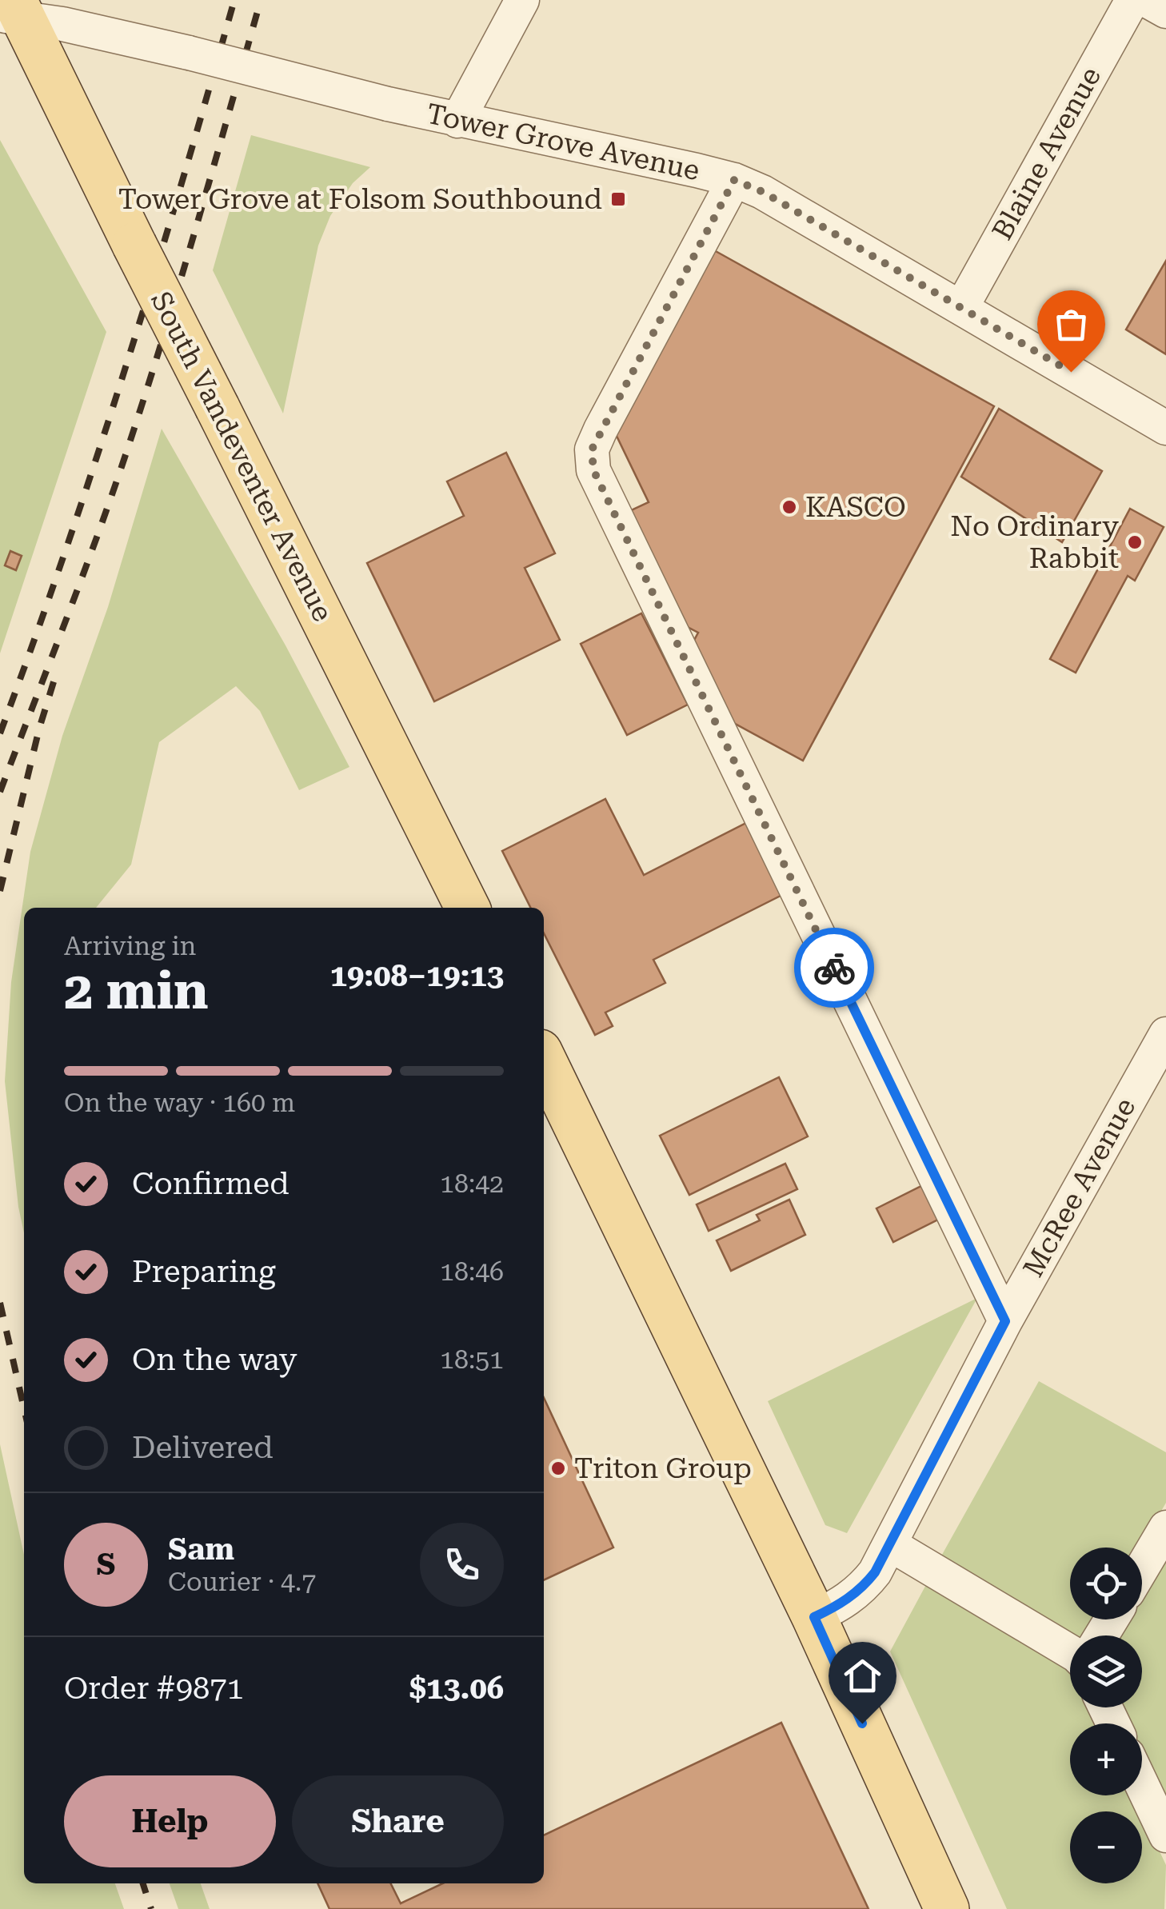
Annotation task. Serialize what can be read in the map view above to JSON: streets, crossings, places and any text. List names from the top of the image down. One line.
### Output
{"streets":{"main road":["South Vandeventer Avenue"],"street":["Tower Grove Avenue","Blaine Avenue","McRee Avenue"]},"crossings":[["Tower Grove Avenue","Blaine Avenue"],["Tower Grove Avenue","South Vandeventer Avenue"]],"places":{"transit":["Tower Grove at Folsom Southbound"],"other":["KASCO","No Ordinary Rabbit","Triton Group"]},"page":{"heading":["2 min","Arriving in","19:08–19:13"],"panel":["Sam","Courier · 4.7","Order #9871","$13.06"],"bar":"On the way · 160 m","list":[["Confirmed","18:42"],["Preparing","18:46"],["On the way","18:51"],"Delivered"],"round":"S","map_buttons":["+","−"],"buttons":["Help","Share"]}}
